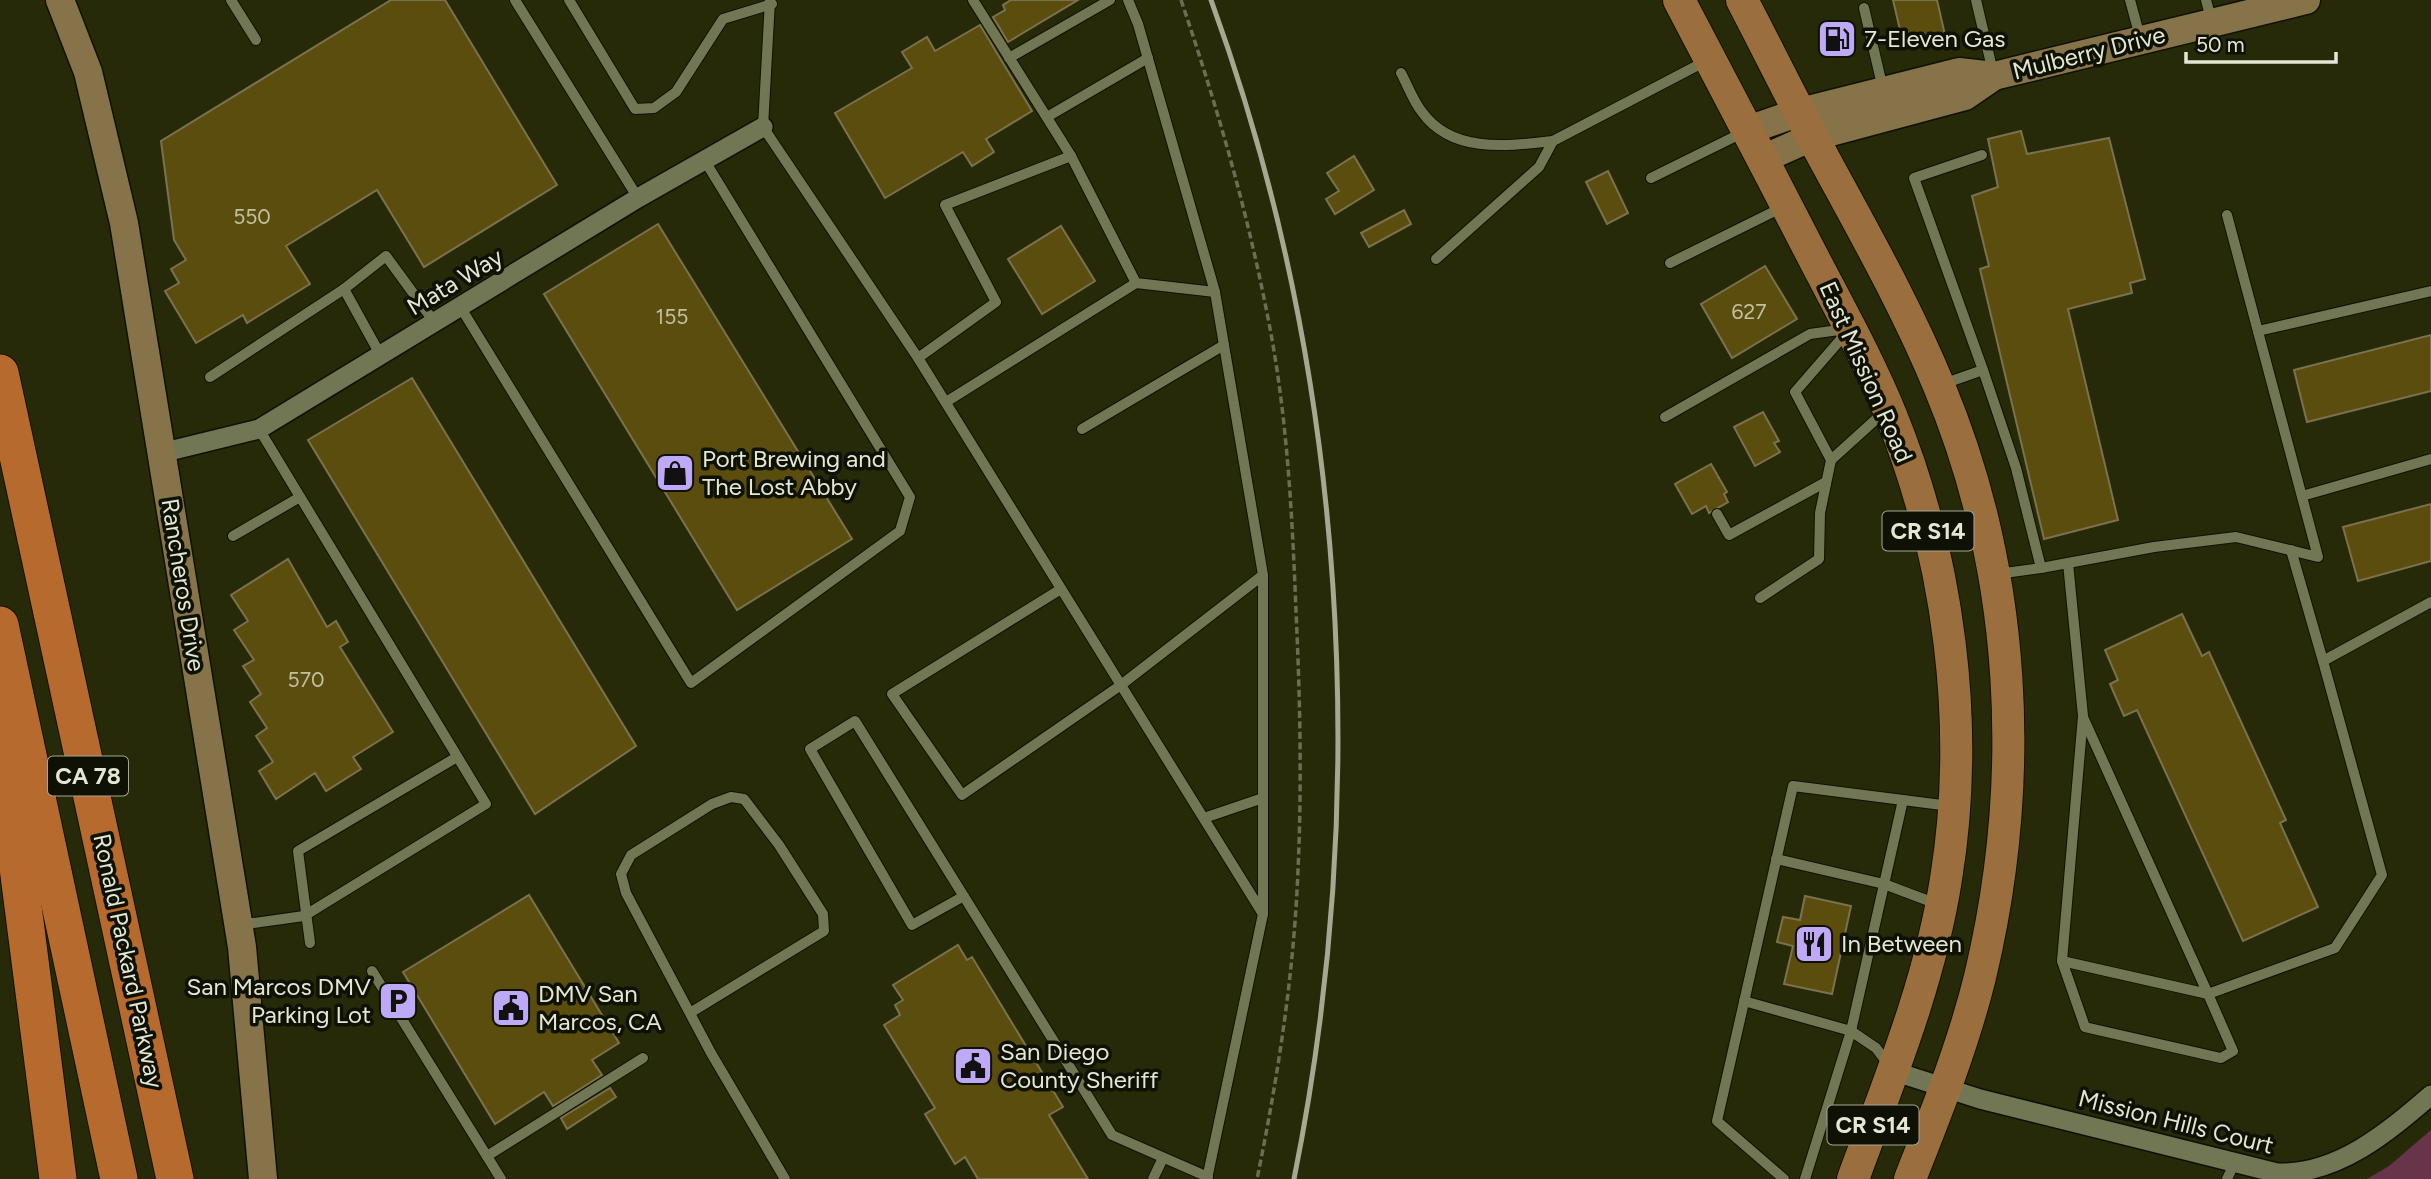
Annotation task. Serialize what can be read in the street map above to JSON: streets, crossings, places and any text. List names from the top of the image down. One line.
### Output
{"streets":{"highway":["CA 78","Ronald Packard Parkway"],"main road":["Mulberry Drive","East Mission Road","CR S14","Rancheros Drive"],"street":["Mata Way","Mission Hills Court"]},"crossings":[["Mulberry Drive","East Mission Road"],["Mulberry Drive","CR S14"],["Mata Way","Rancheros Drive"],["East Mission Road","Mission Hills Court"],["CR S14","Mission Hills Court"]],"places":{"fuel station":["7-Eleven Gas"],"shop":["Port Brewing and The Lost Abby"],"restaurant":["In Between"],"parking":["San Marcos DMV Parking Lot"],"public building":["DMV San Marcos, CA","San Diego County Sheriff"]},"house_numbers":["550","627","155","570"],"scale_bar":"50 m"}
